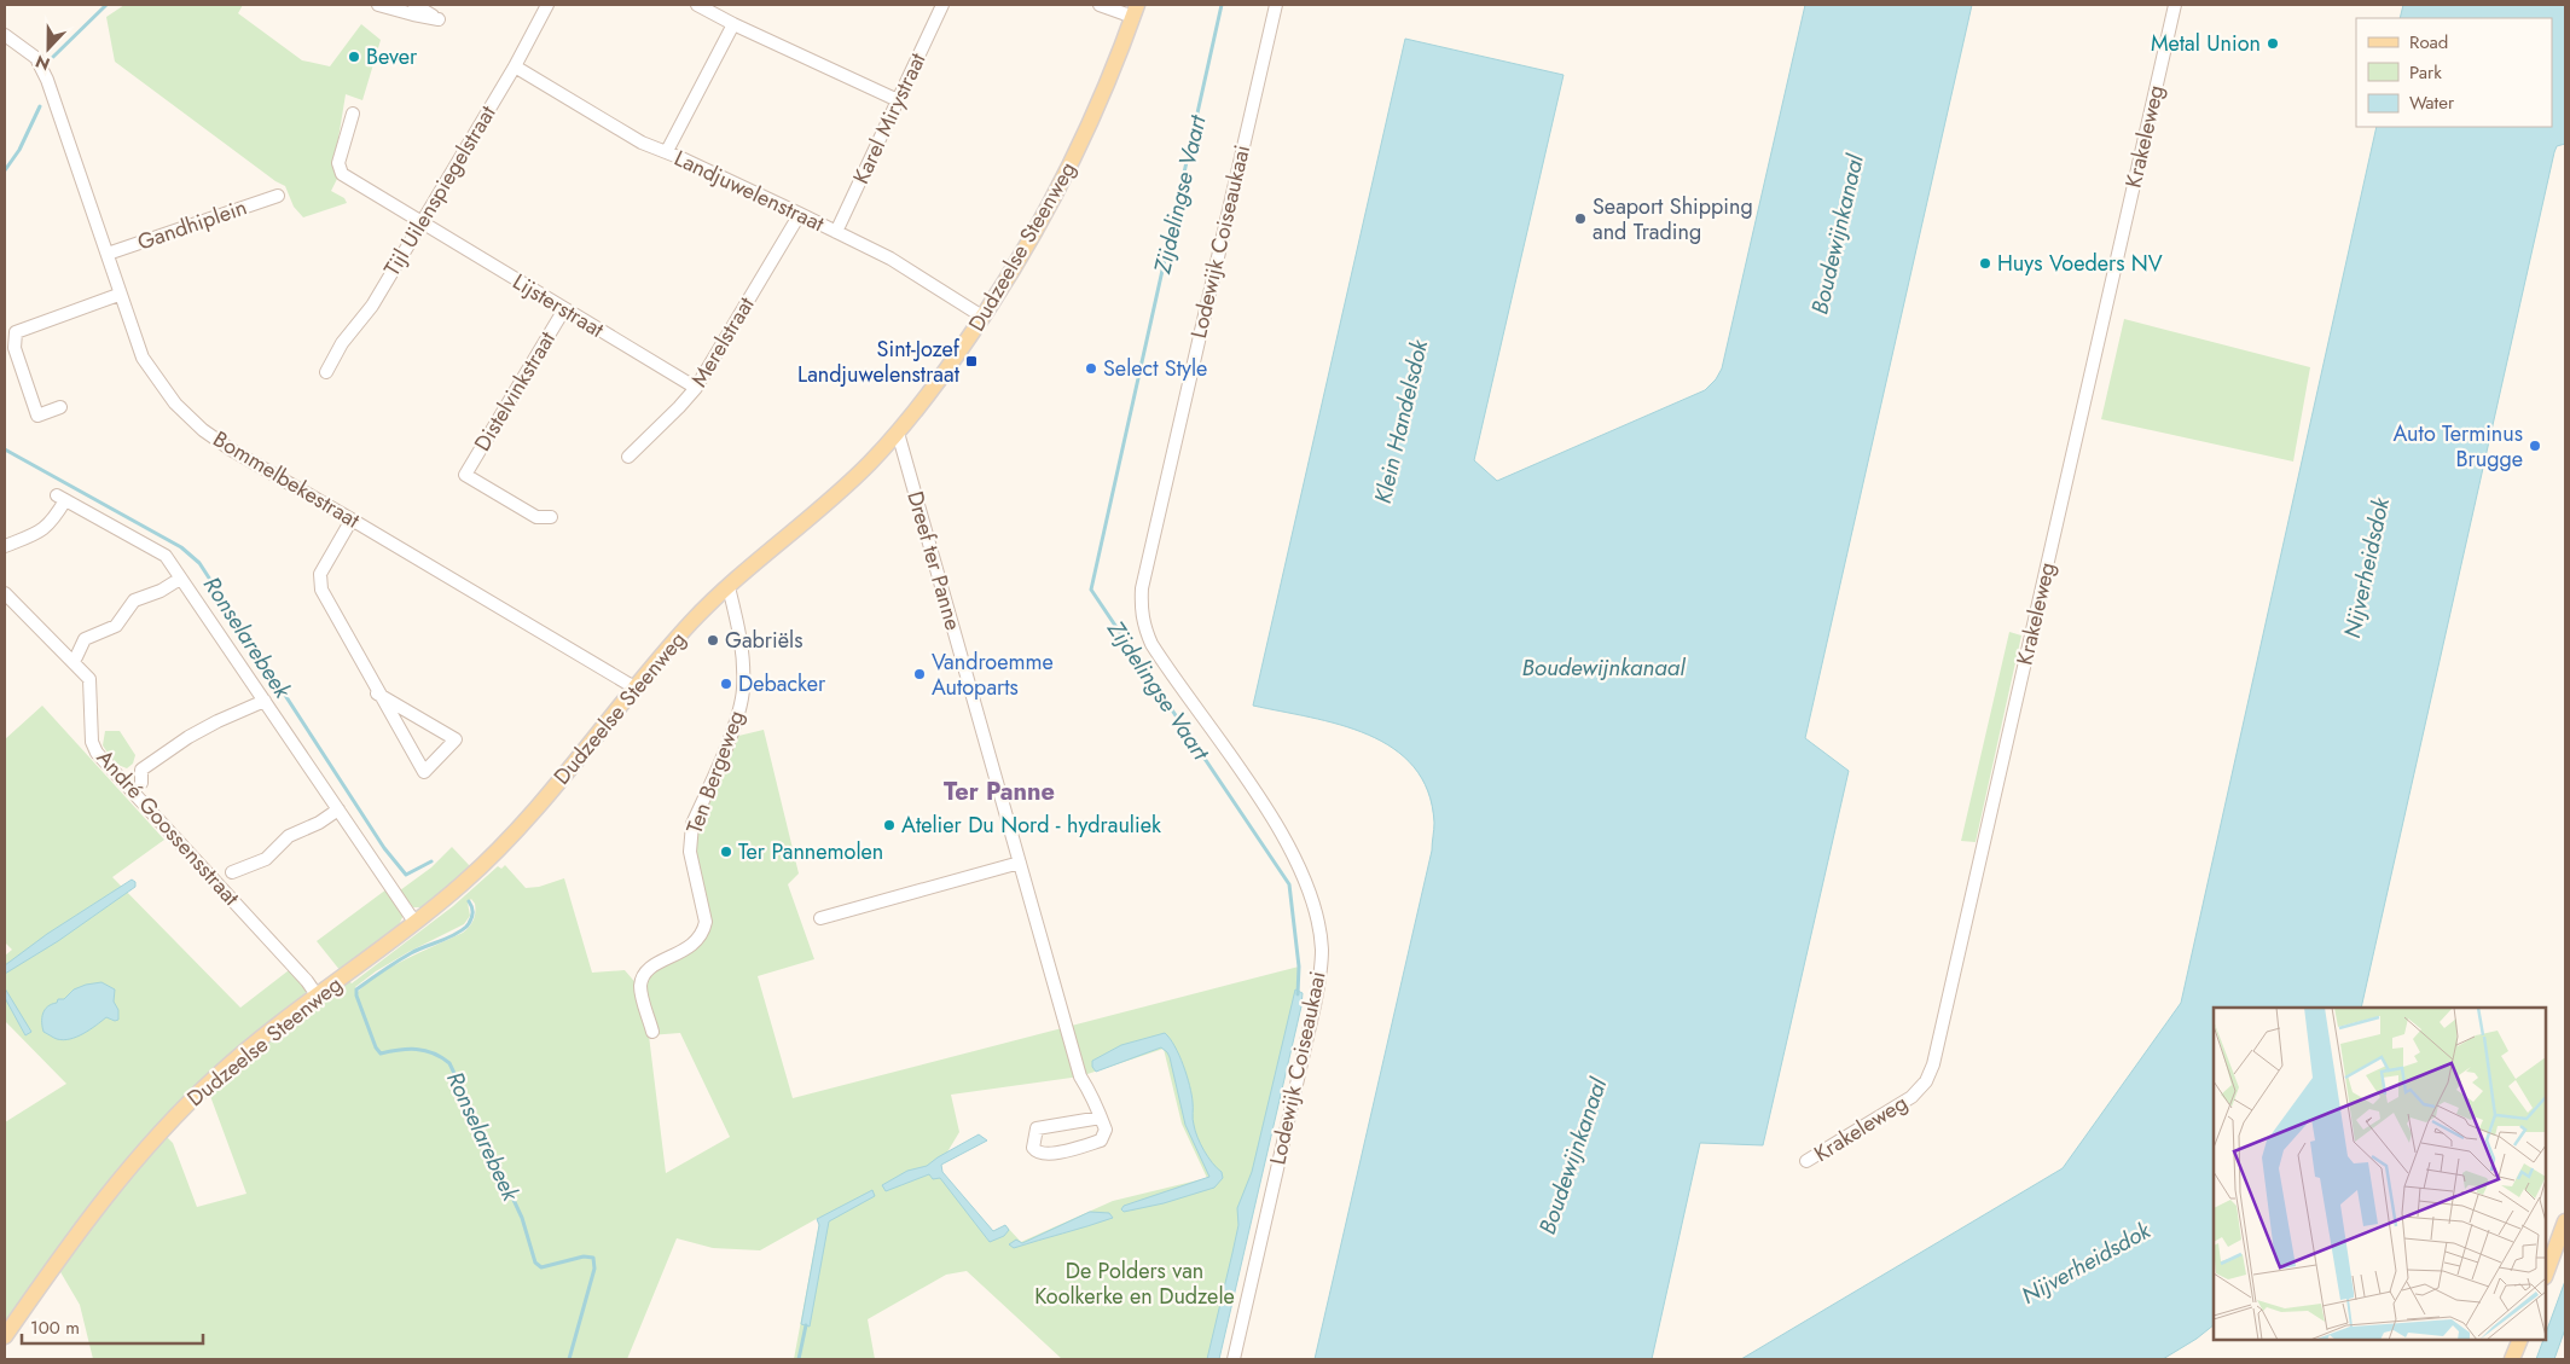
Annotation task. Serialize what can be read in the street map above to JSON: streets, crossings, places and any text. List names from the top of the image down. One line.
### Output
{"streets":{"main road":["Dudzeelse Steenweg"],"street":["Karel Mirystraat","Krakeleweg","Tijl Uilenspiegelstraat","Landjuwelenstraat","Gandhiplein","Lodewijk Coiseaukaai","Lijsterstraat","Merelstraat","Distelvinkstraat","Bommelbekestraat","Dreef ter Panne","Ten Bergeweg","André Goossensstraat"]},"crossings":[["Karel Mirystraat","Landjuwelenstraat"],["Tijl Uilenspiegelstraat","Landjuwelenstraat"],["Tijl Uilenspiegelstraat","Lijsterstraat"],["Landjuwelenstraat","Dudzeelse Steenweg"],["Landjuwelenstraat","Merelstraat"],["Gandhiplein","Bommelbekestraat"],["Dudzeelse Steenweg","Bommelbekestraat"],["Dudzeelse Steenweg","Dreef ter Panne"],["Dudzeelse Steenweg","Ten Bergeweg"],["Dudzeelse Steenweg","André Goossensstraat"],["Lijsterstraat","Merelstraat"],["Lijsterstraat","Distelvinkstraat"]],"districts":["Ter Panne"],"water":["Zijdelingse Vaart","Boudewijnkanaal","Klein Handelsdok","Nijverheidsdok","Ronselarebeek"],"parks":["De Polders van Koolkerke en Dudzele"],"places":{"other":["Metal Union","Bever","Seaport Shipping and Trading","Huys Voeders NV","Select Style","Auto Terminus Brugge","Gabriëls","Vandroemme Autoparts","Debacker","Atelier Du Nord - hydrauliek","Ter Pannemolen"],"transit":["Sint-Jozef Landjuwelenstraat"]},"legend":["Road","Park","Water"],"scale_bar":"100 m","north":"bottom"}
